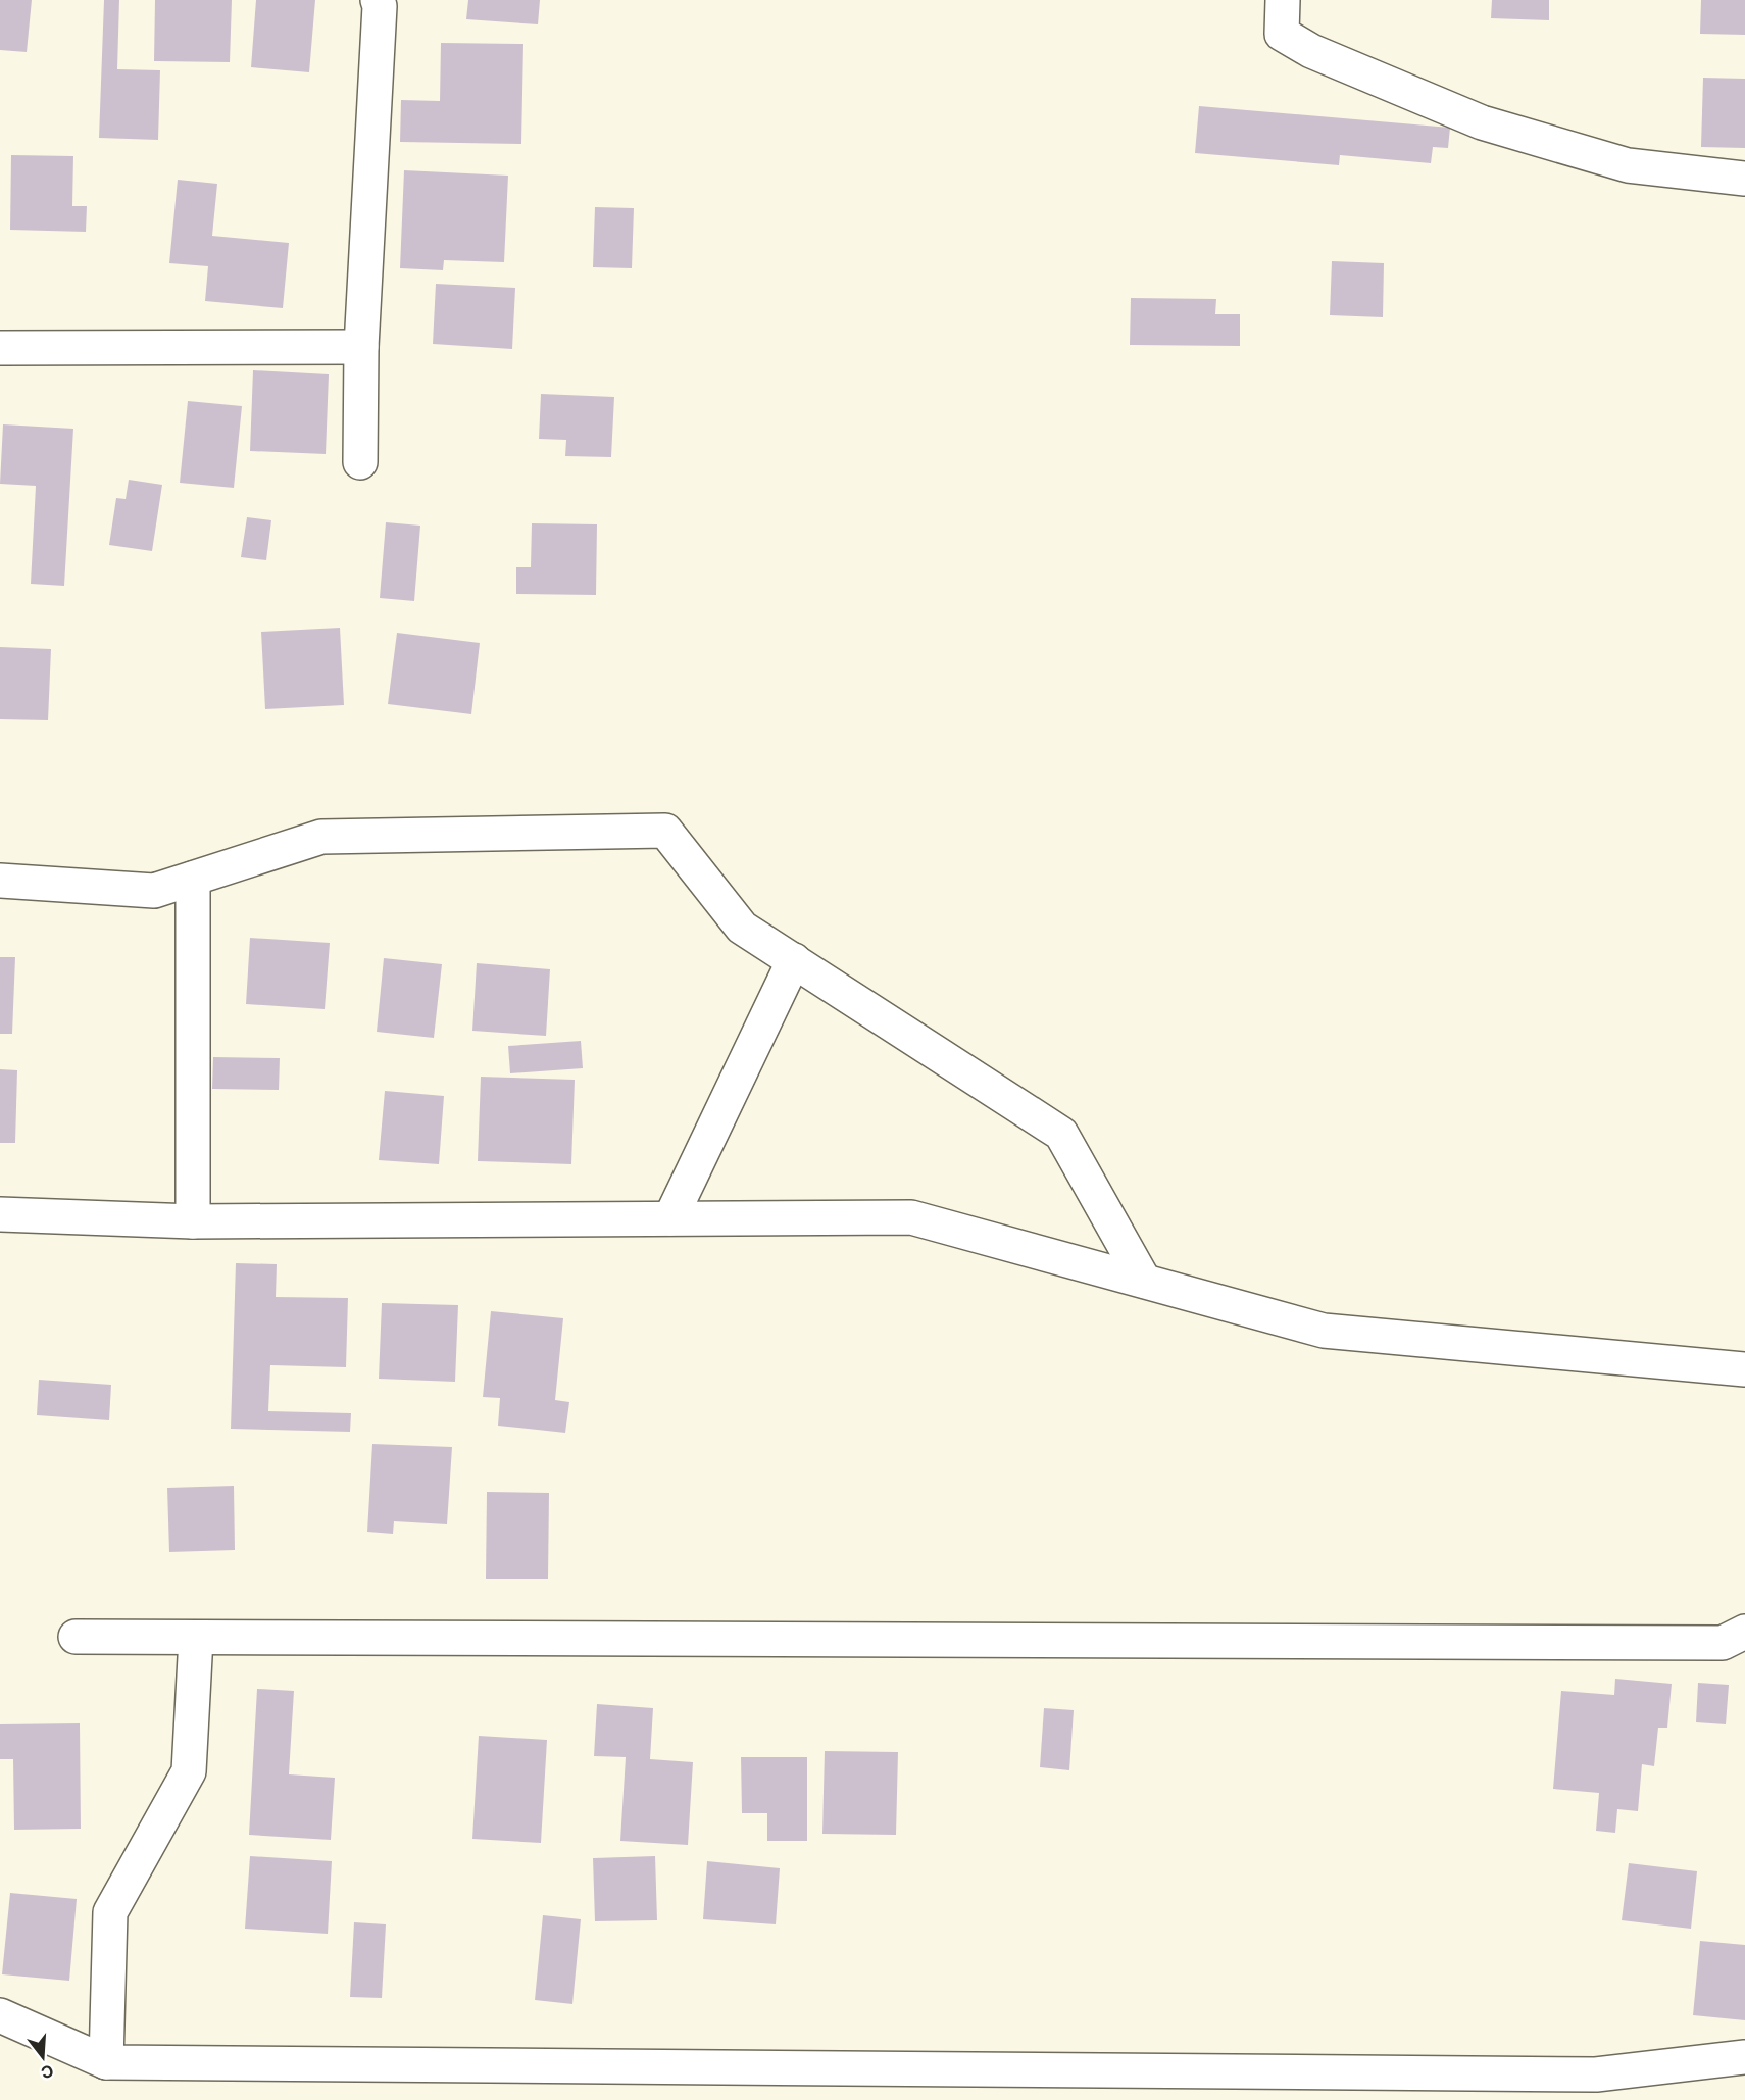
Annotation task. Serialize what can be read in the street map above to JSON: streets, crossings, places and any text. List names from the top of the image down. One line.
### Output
{"north":"bottom"}
